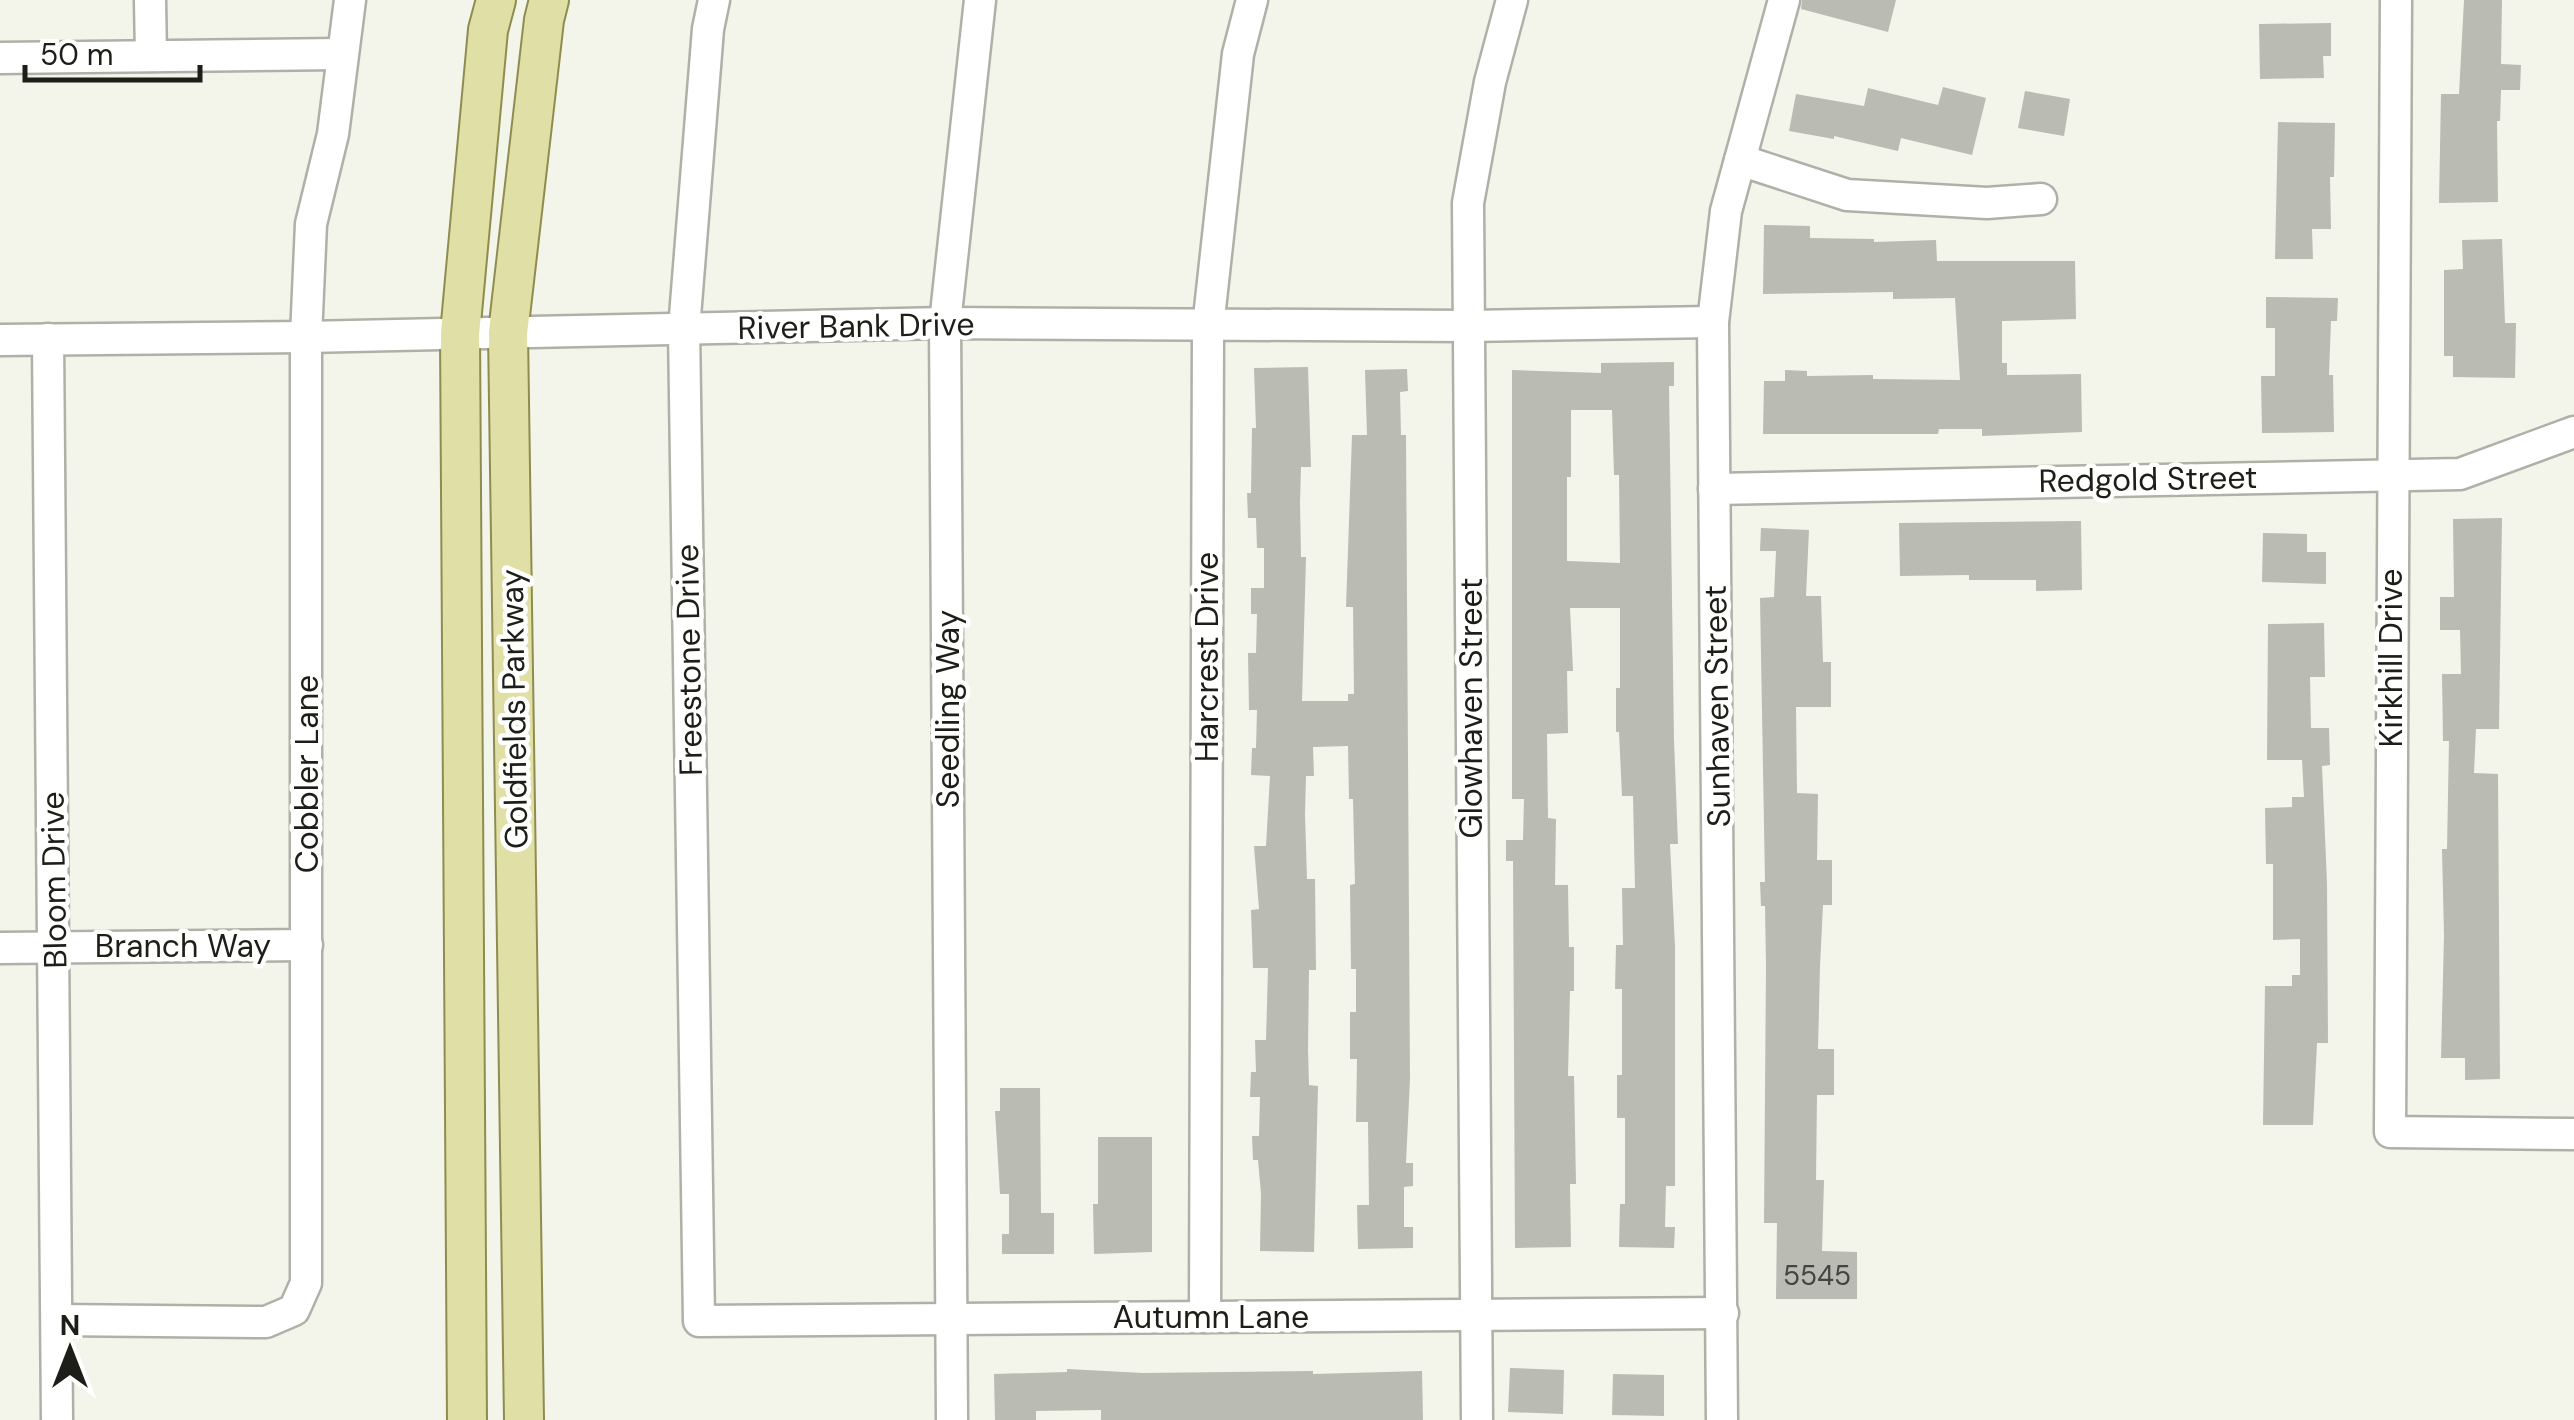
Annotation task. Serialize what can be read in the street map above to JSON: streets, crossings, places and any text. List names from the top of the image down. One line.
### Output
{"streets":{"main road":["Goldfields Parkway"],"street":["River Bank Drive","Redgold Street","Harcrest Drive","Kirkhill Drive","Freestone Drive","Sunhaven Street","Glowhaven Street","Seedling Way","Cobbler Lane","Bloom Drive","Branch Way","Autumn Lane"]},"crossings":[["River Bank Drive","Harcrest Drive"],["River Bank Drive","Freestone Drive"],["River Bank Drive","Sunhaven Street"],["River Bank Drive","Glowhaven Street"],["River Bank Drive","Goldfields Parkway"],["River Bank Drive","Seedling Way"],["River Bank Drive","Cobbler Lane"],["River Bank Drive","Bloom Drive"],["Redgold Street","Kirkhill Drive"],["Redgold Street","Sunhaven Street"],["Harcrest Drive","Autumn Lane"],["Freestone Drive","Autumn Lane"],["Sunhaven Street","Autumn Lane"],["Glowhaven Street","Autumn Lane"],["Seedling Way","Autumn Lane"],["Cobbler Lane","Bloom Drive"],["Cobbler Lane","Branch Way"],["Bloom Drive","Branch Way"]],"house_numbers":["5545"],"scale_bar":"50 m","north":"top"}
